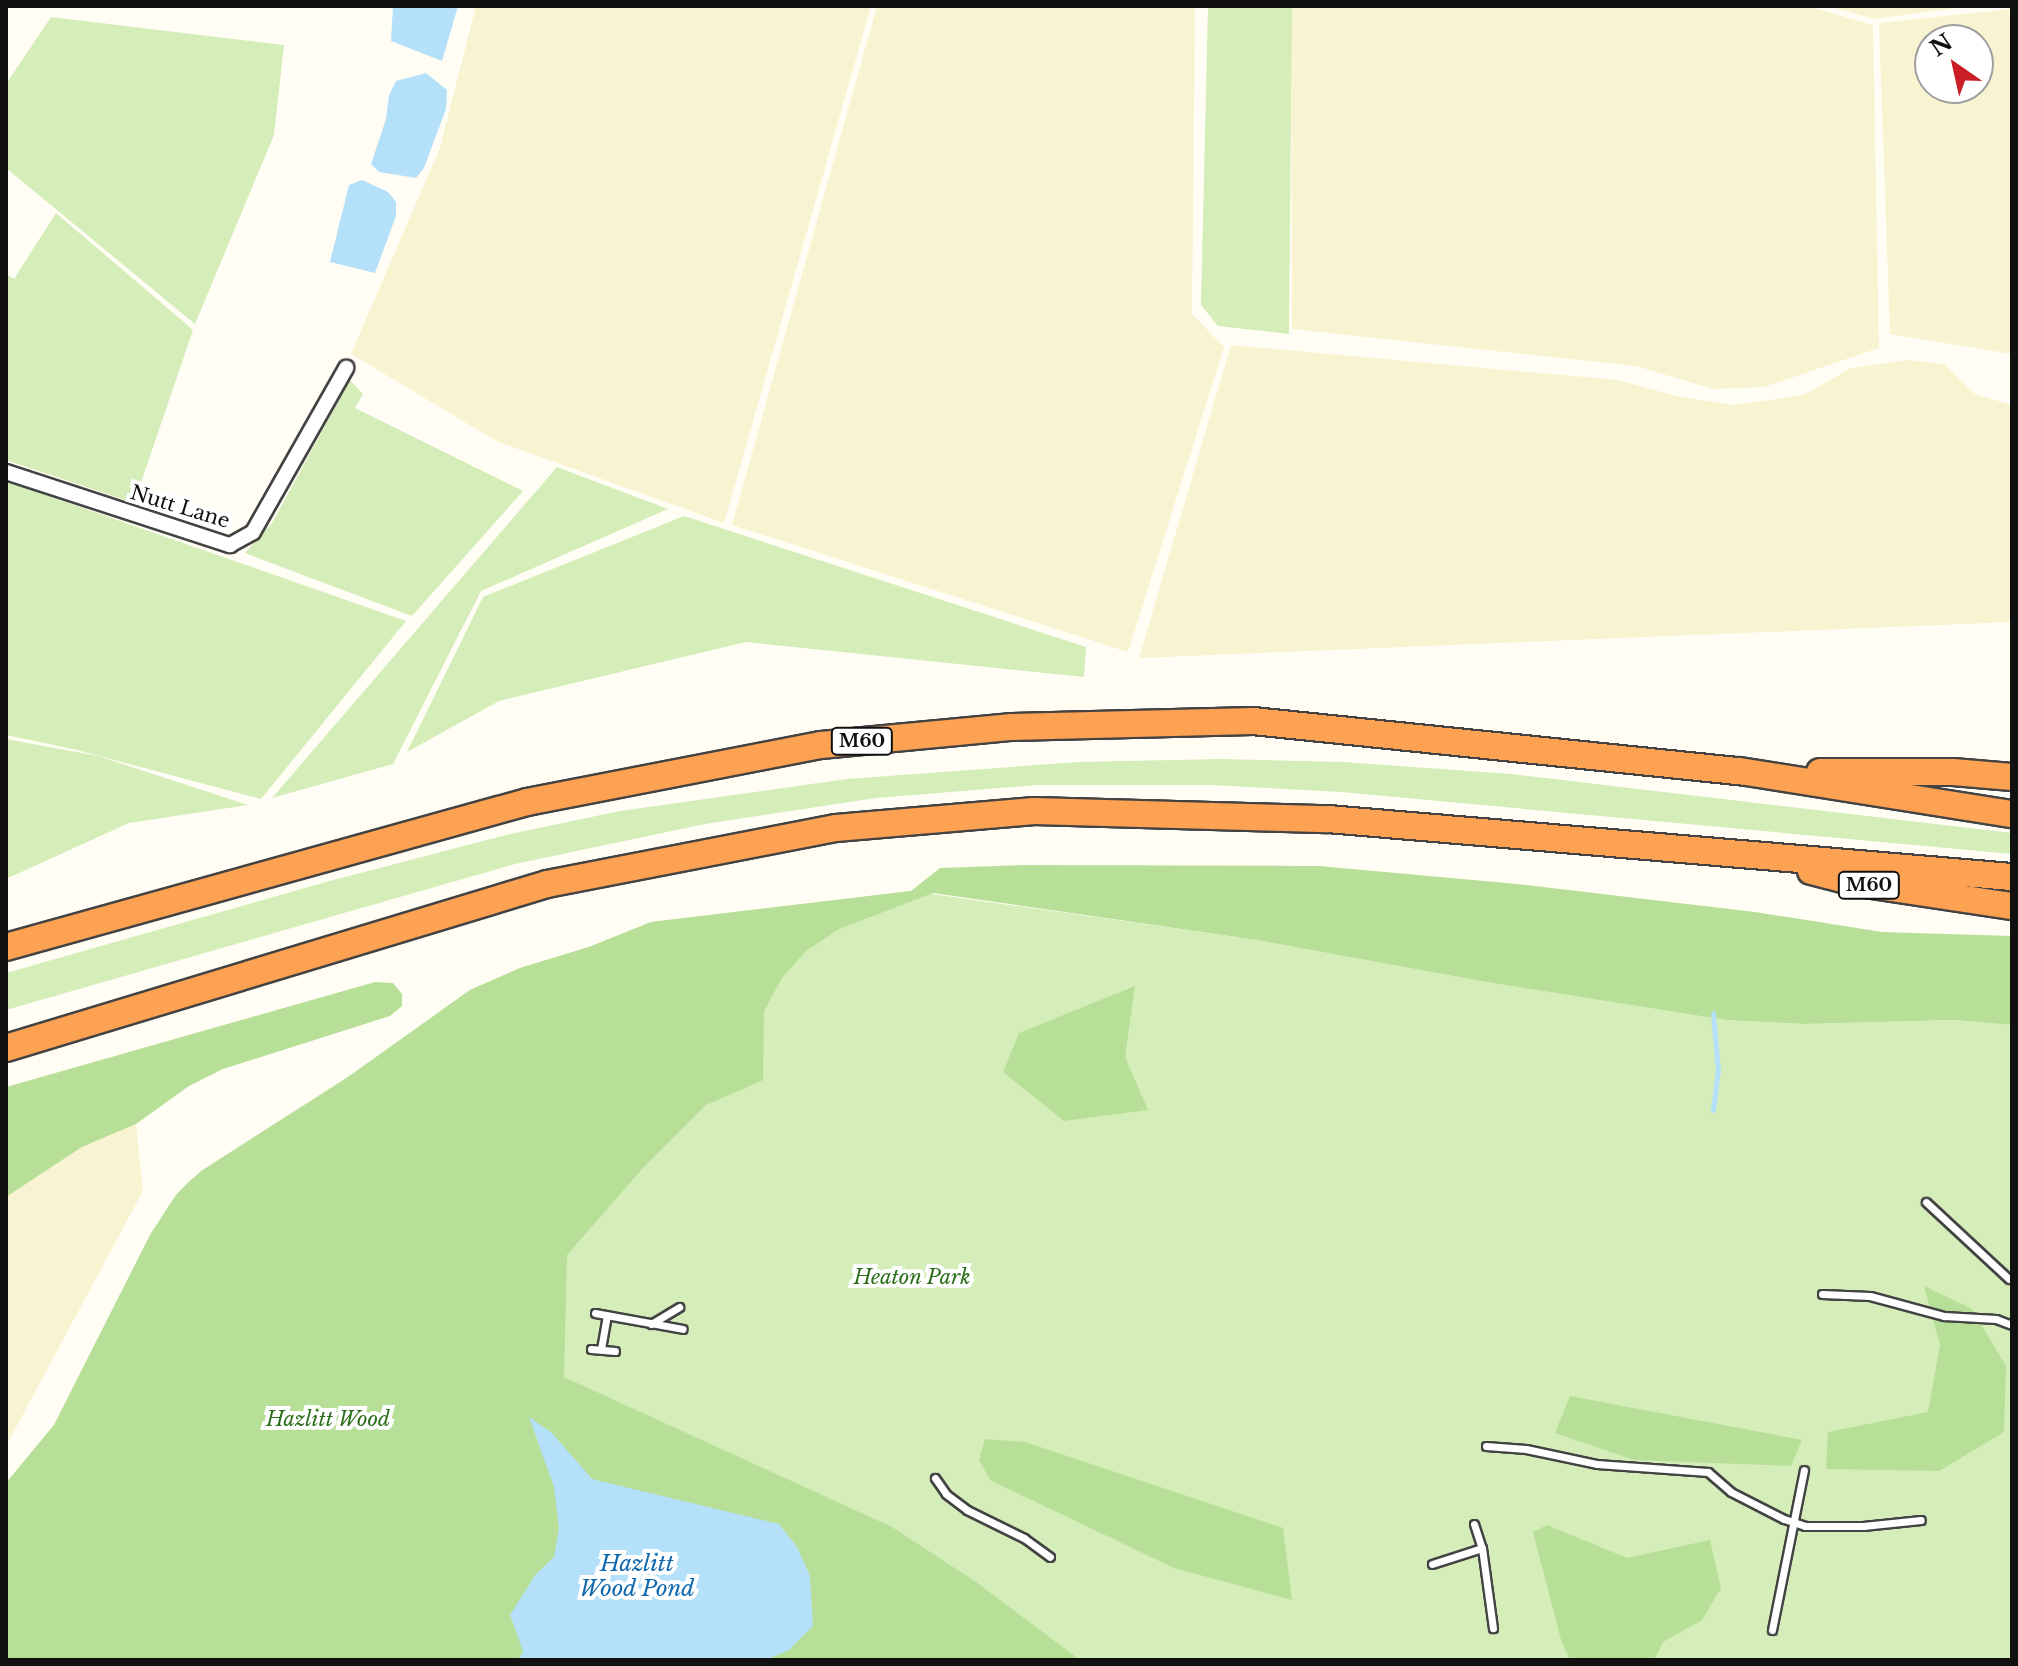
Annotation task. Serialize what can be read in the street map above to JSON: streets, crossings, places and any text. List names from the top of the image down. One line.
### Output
{"streets":{"highway":["M60"],"street":["Nutt Lane"]},"water":["Hazlitt Wood Pond"],"parks":["Heaton Park","Hazlitt Wood"],"north":"top left"}
